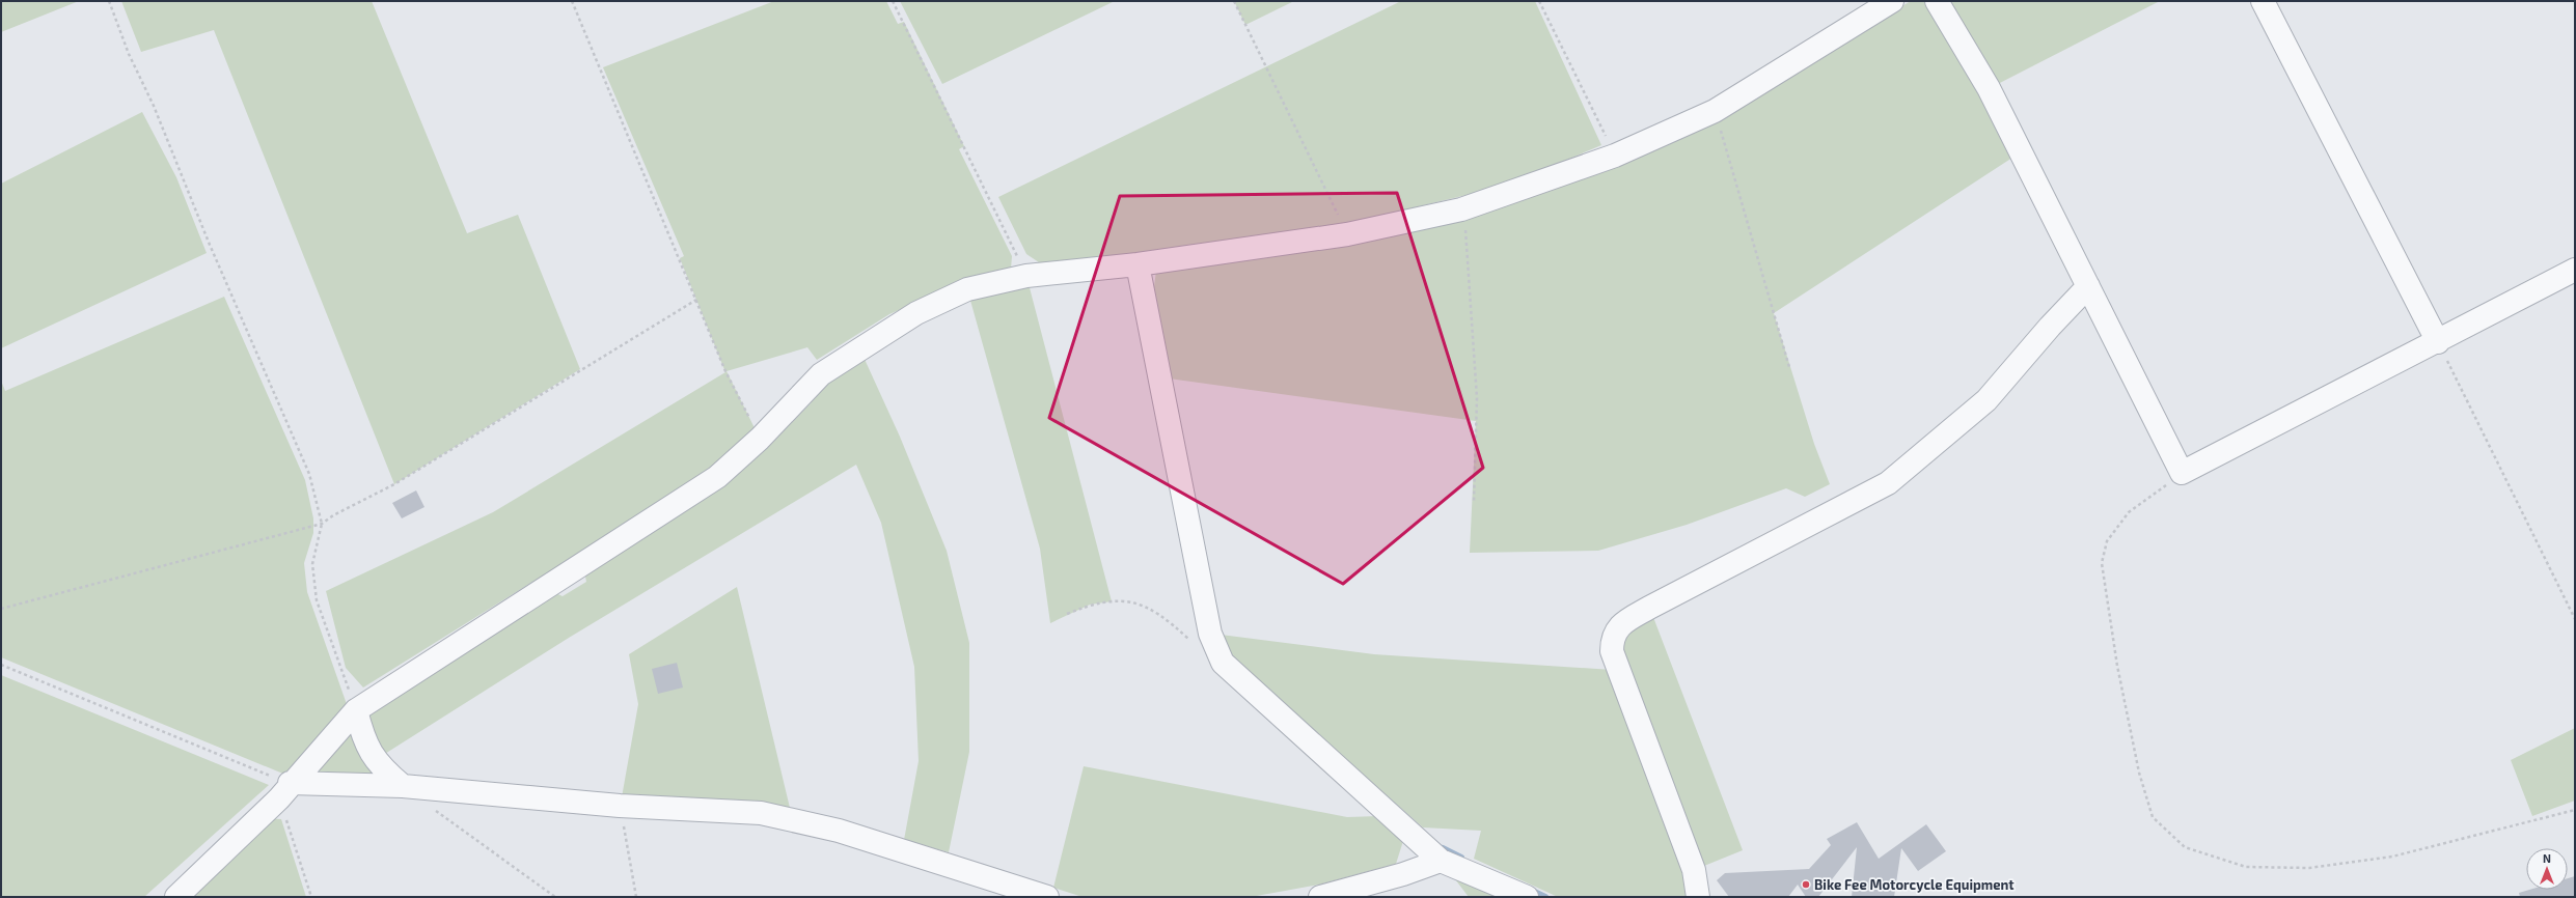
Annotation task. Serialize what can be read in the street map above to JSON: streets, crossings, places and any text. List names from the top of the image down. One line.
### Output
{"places":["Bike Fee Motorcycle Equipment"],"north":"top"}
